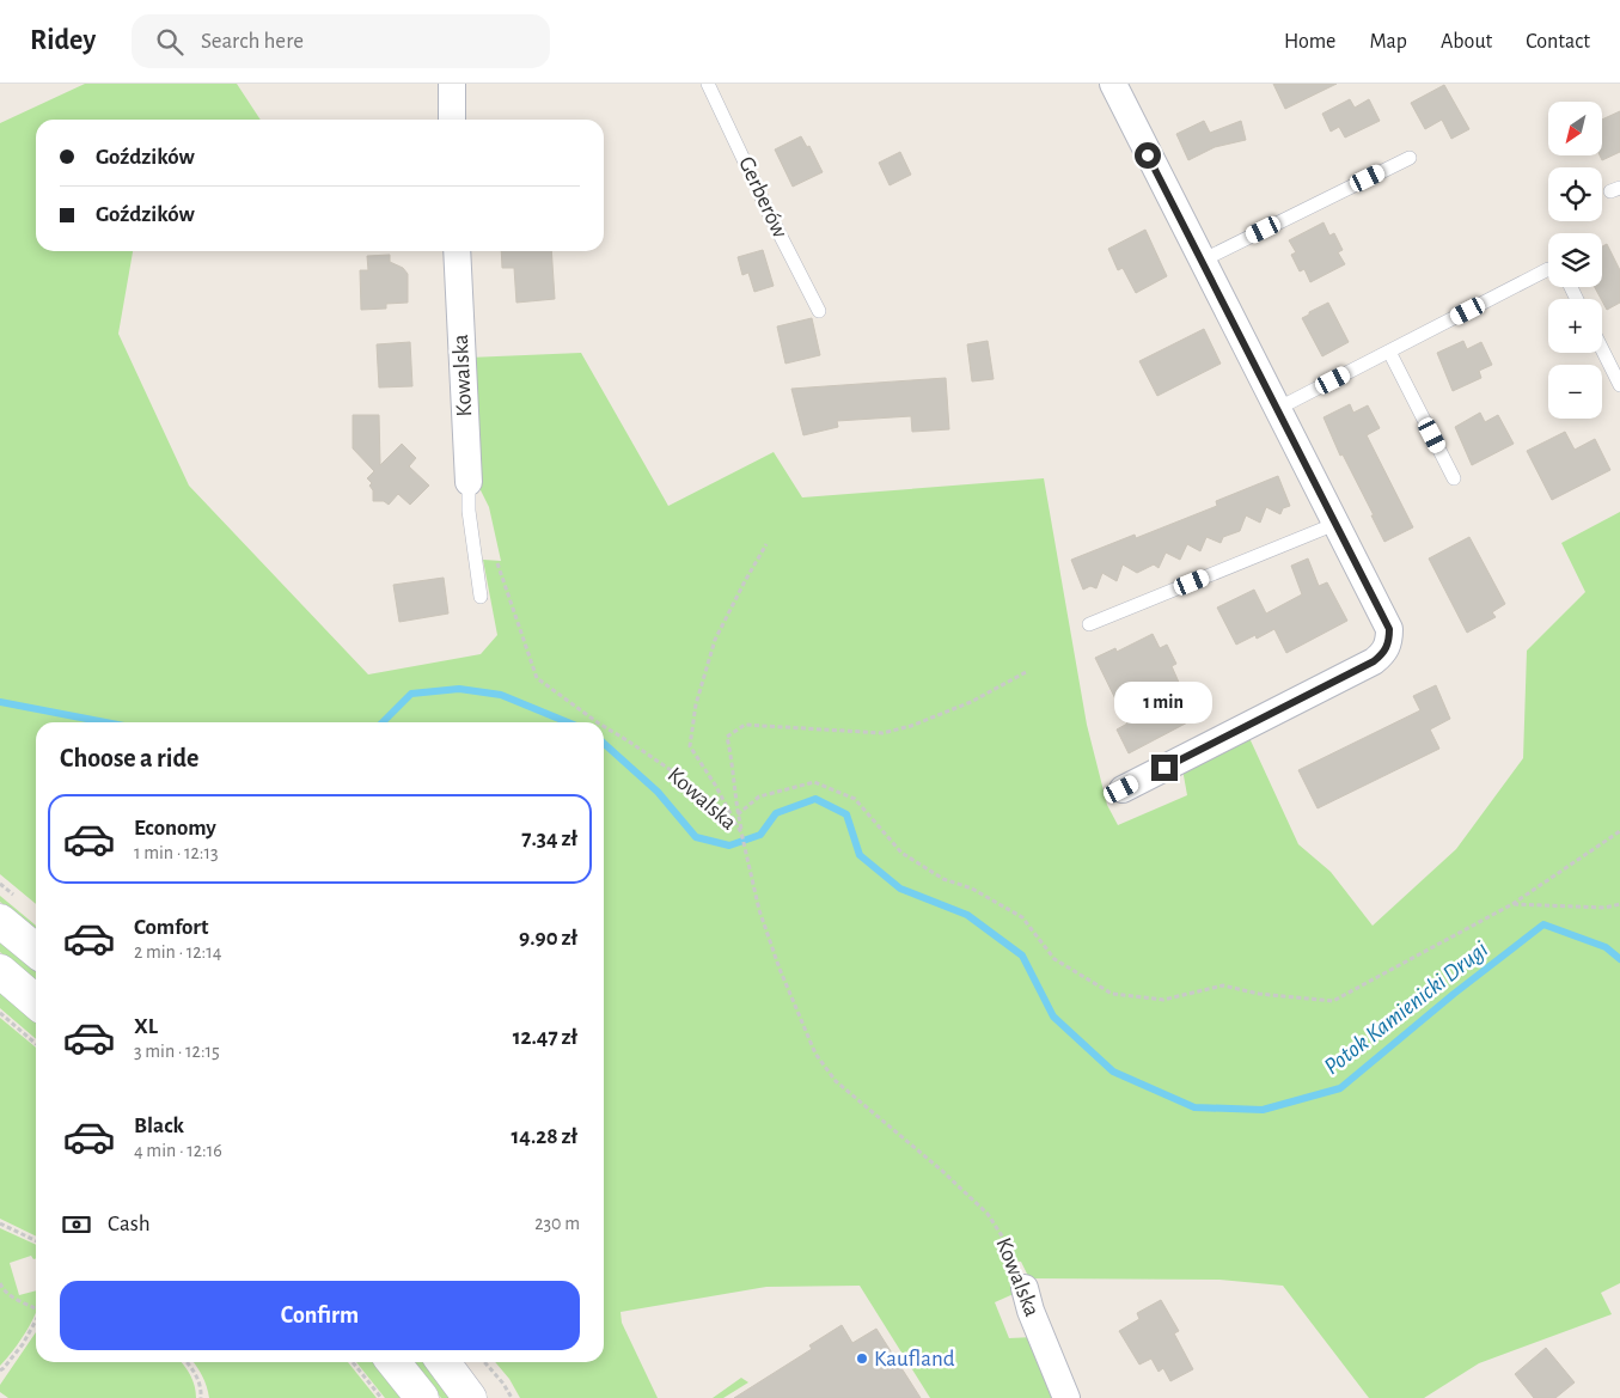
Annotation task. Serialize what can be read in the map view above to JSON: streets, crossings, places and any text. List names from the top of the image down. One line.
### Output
{"streets":{"street":["Kowalska"],"lane":["Gerberów"]},"water":["Potok Kamienicki Drugi"],"places":["Kaufland"],"north":"bottom left","page":{"header":"Ridey","search":"Search here","nav":["Home","Map","About","Contact"],"map_buttons":["+","−"],"banner":["Goździków","Goździków"],"bubble":"1 min","heading":"Choose a ride","list":[{"name":"Economy","note":"1 min · 12:13","value":"7.34 zł"},{"name":"Comfort","note":"2 min · 12:14","value":"9.90 zł"},{"name":"XL","note":"3 min · 12:15","value":"12.47 zł"},{"name":"Black","note":"4 min · 12:16","value":"14.28 zł"}],"pay":["Cash","230 m"],"buttons":"Confirm"}}
